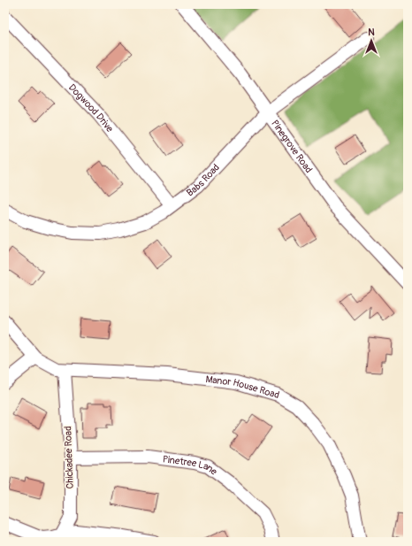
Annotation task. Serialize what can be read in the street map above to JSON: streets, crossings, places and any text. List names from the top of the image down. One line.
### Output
{"streets":{"street":["Dogwood Drive","Pinegrove Road","Babs Road","Manor House Road","Chickadee Road","Pinetree Lane"]},"crossings":[["Dogwood Drive","Babs Road"],["Pinegrove Road","Babs Road"],["Manor House Road","Chickadee Road"],["Chickadee Road","Pinetree Lane"]],"north":"top"}
